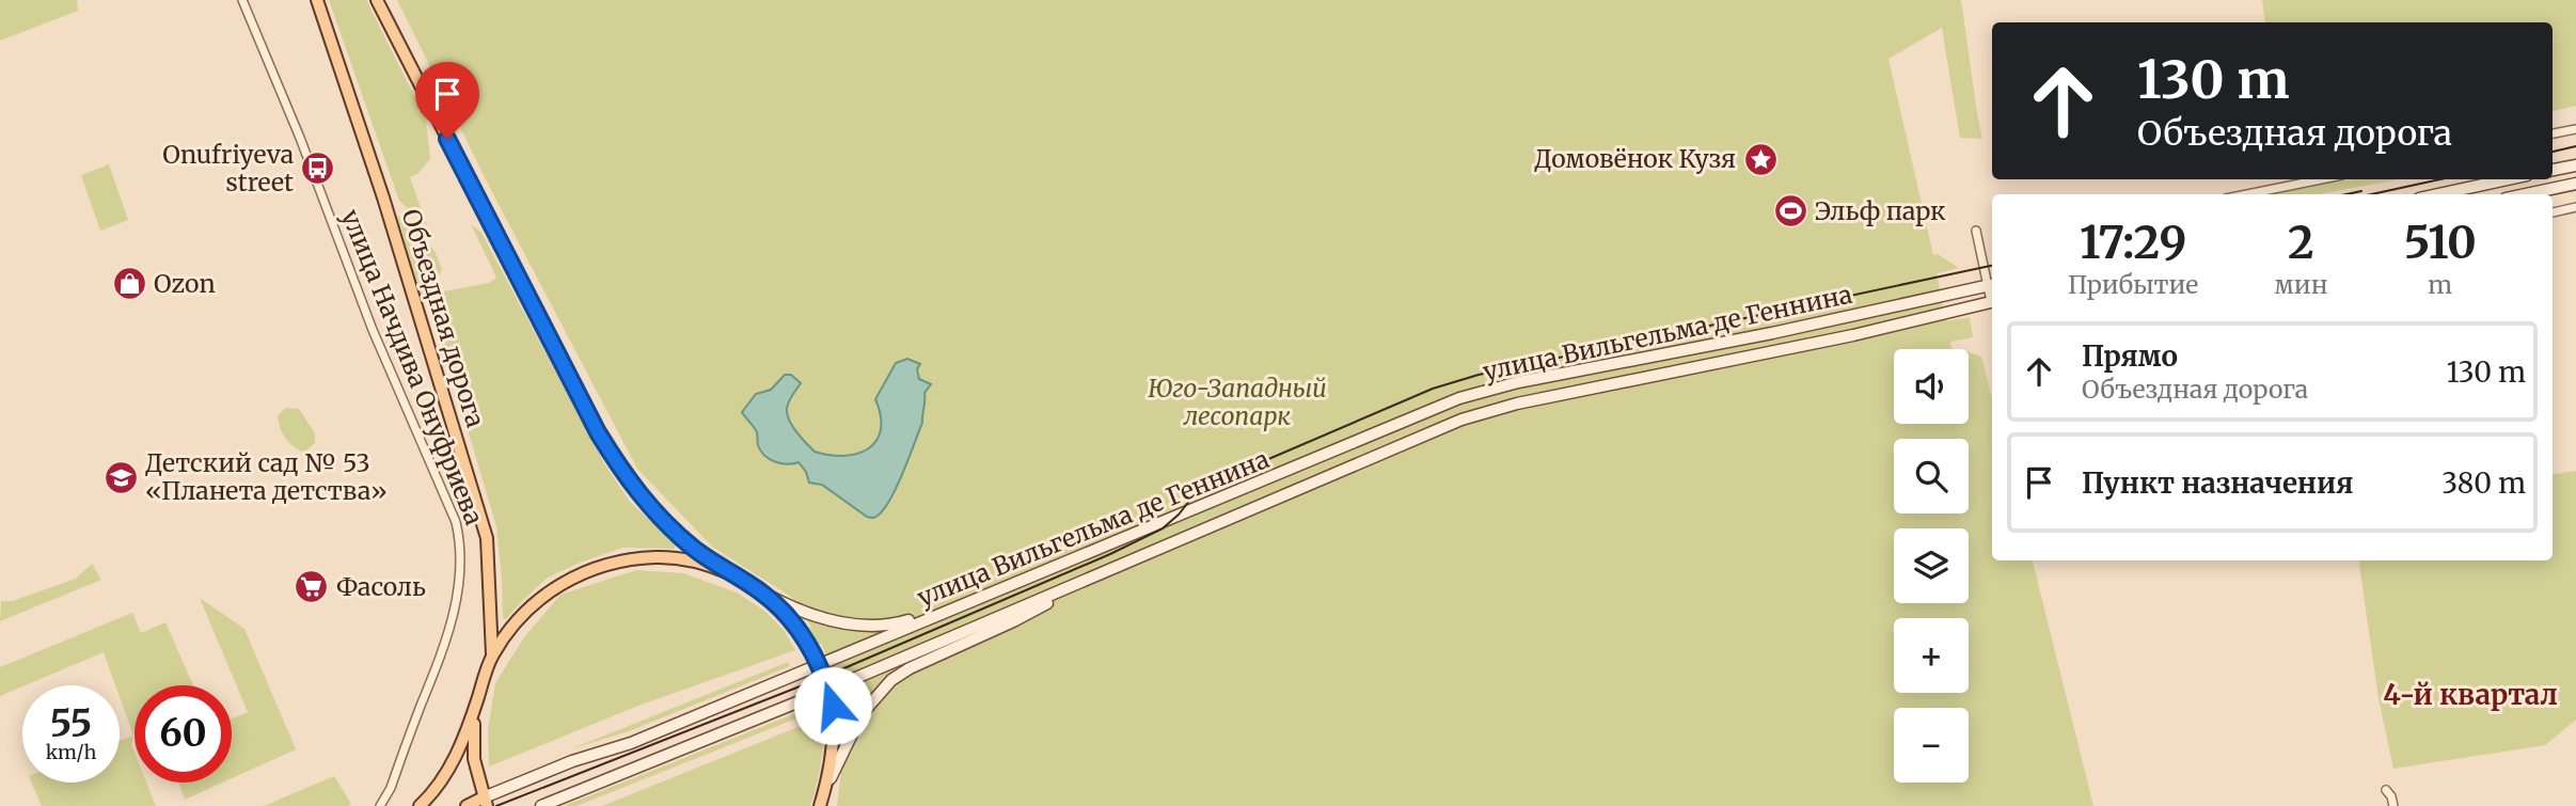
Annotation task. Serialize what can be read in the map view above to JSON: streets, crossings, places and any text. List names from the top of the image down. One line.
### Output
{"streets":{"main road":["Объездная дорога","улица Вильгельма де Геннина"],"street":["улица Начдива Онуфриева"]},"districts":["4-й квартал"],"parks":["Юго-Западный лесопарк"],"places":{"place":["Домовёнок Кузя"],"bus stop":["Onufriyeva street"],"sports":["Эльф парк"],"shop":["Ozon"],"school or university":["Детский сад № 53 «Планета детства»"],"supermarket":["Фасоль"]},"page":{"turn":["130 m","Объездная дорога"],"eta":["17:29","Прибытие","2","мин","510","m"],"list":[{"name":"Прямо","note":"Объездная дорога","value":"130 m"},{"name":"Пункт назначения","value":"380 m"}],"map_buttons":["+","−"],"speed":"55 km/h","limit":"60"}}
